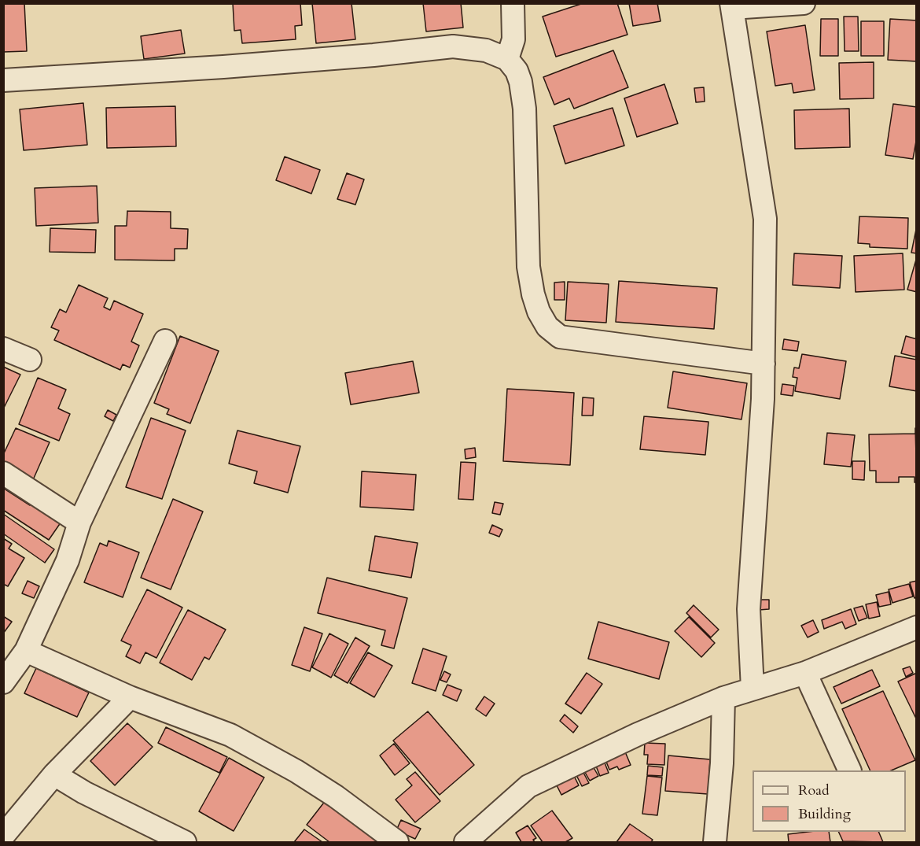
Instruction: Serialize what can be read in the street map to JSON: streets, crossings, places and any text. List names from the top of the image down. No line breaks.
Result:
{"legend":["Road","Building"]}
